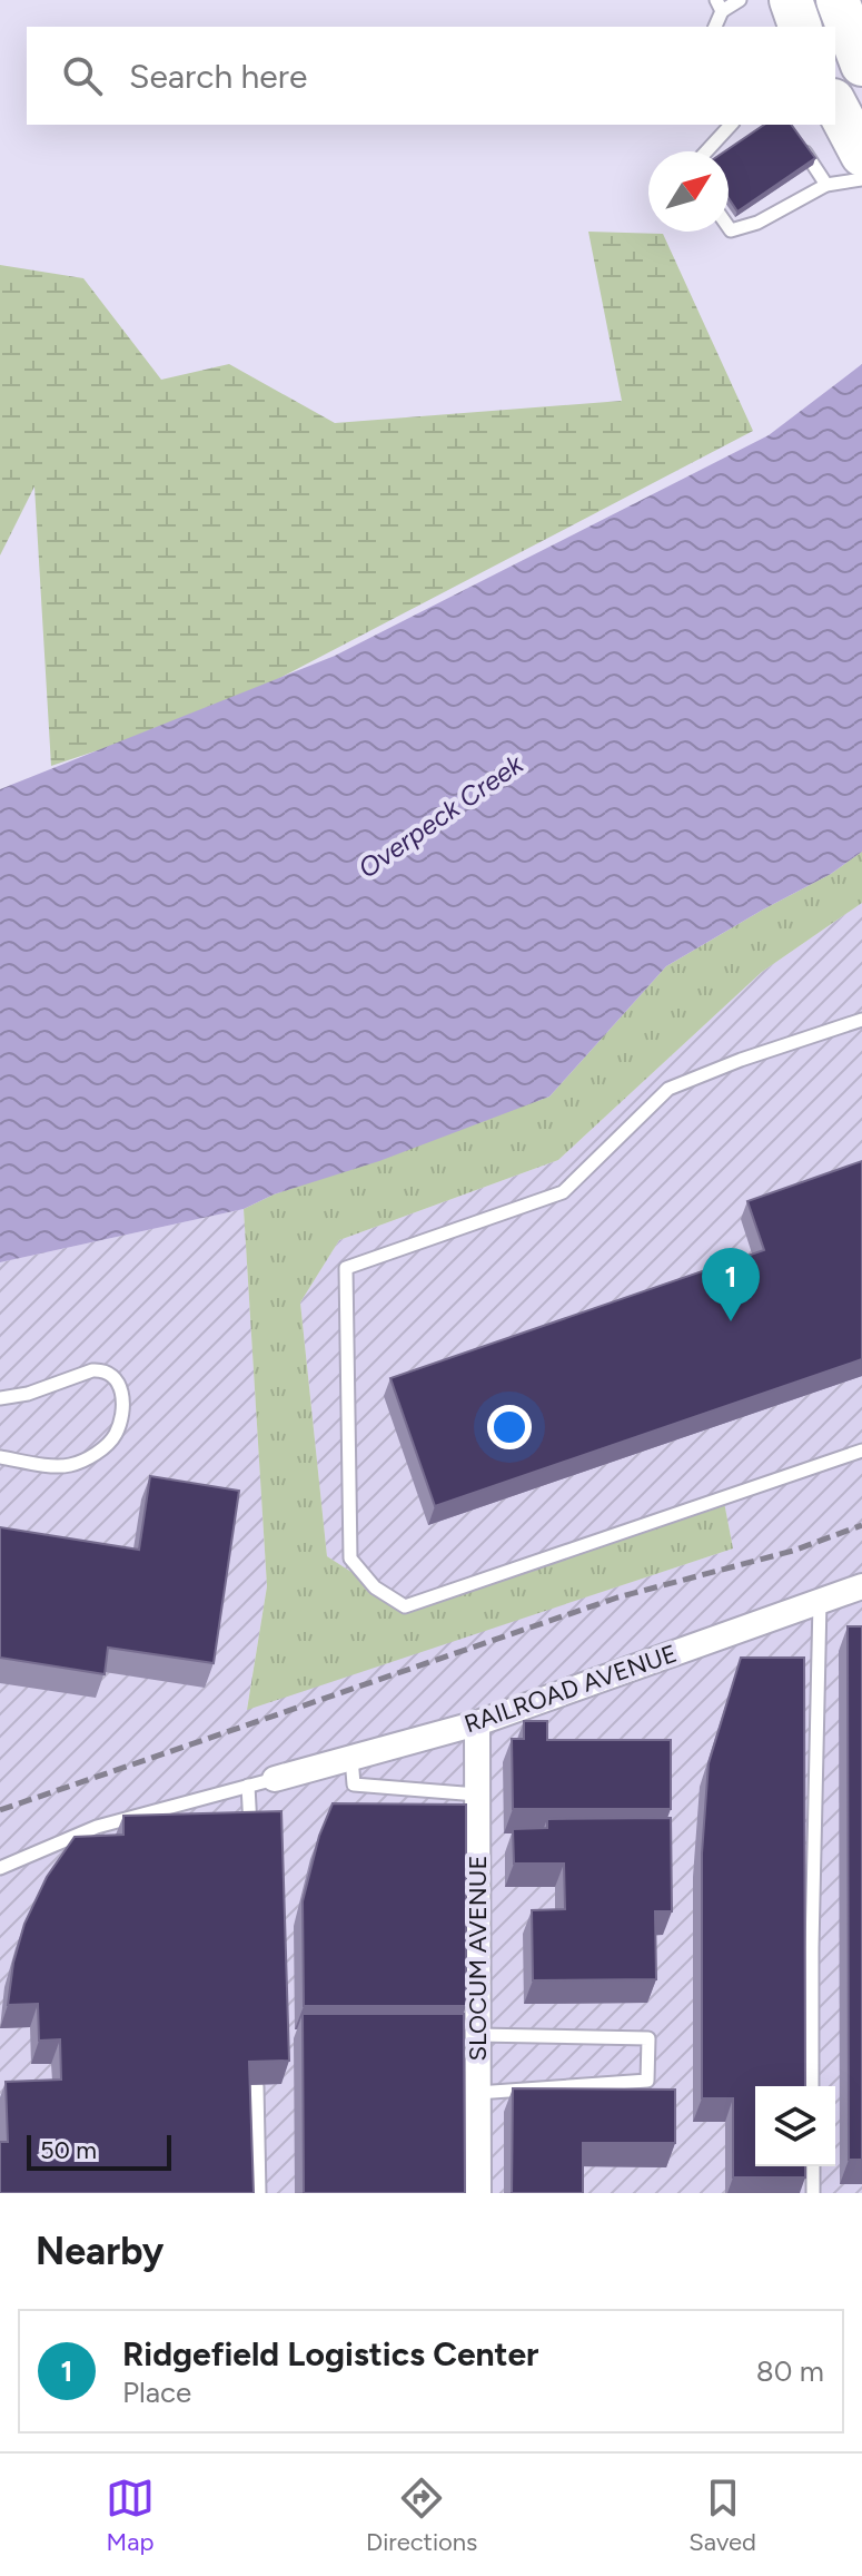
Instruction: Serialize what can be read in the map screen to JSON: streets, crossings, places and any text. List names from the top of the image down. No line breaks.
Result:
{"streets":{"street":["RAILROAD AVENUE","SLOCUM AVENUE"]},"crossings":[["RAILROAD AVENUE","SLOCUM AVENUE"]],"water":["Overpeck Creek"],"scale_bar":"50 m","north":"top right","page":{"search":"Search here","pins":"1","scale":"50 m","heading":"Nearby","list":[{"mark":"1","name":"Ridgefield Logistics Center","note":"Place","value":"80 m"}],"nav":["Map","Directions","Saved"]}}
